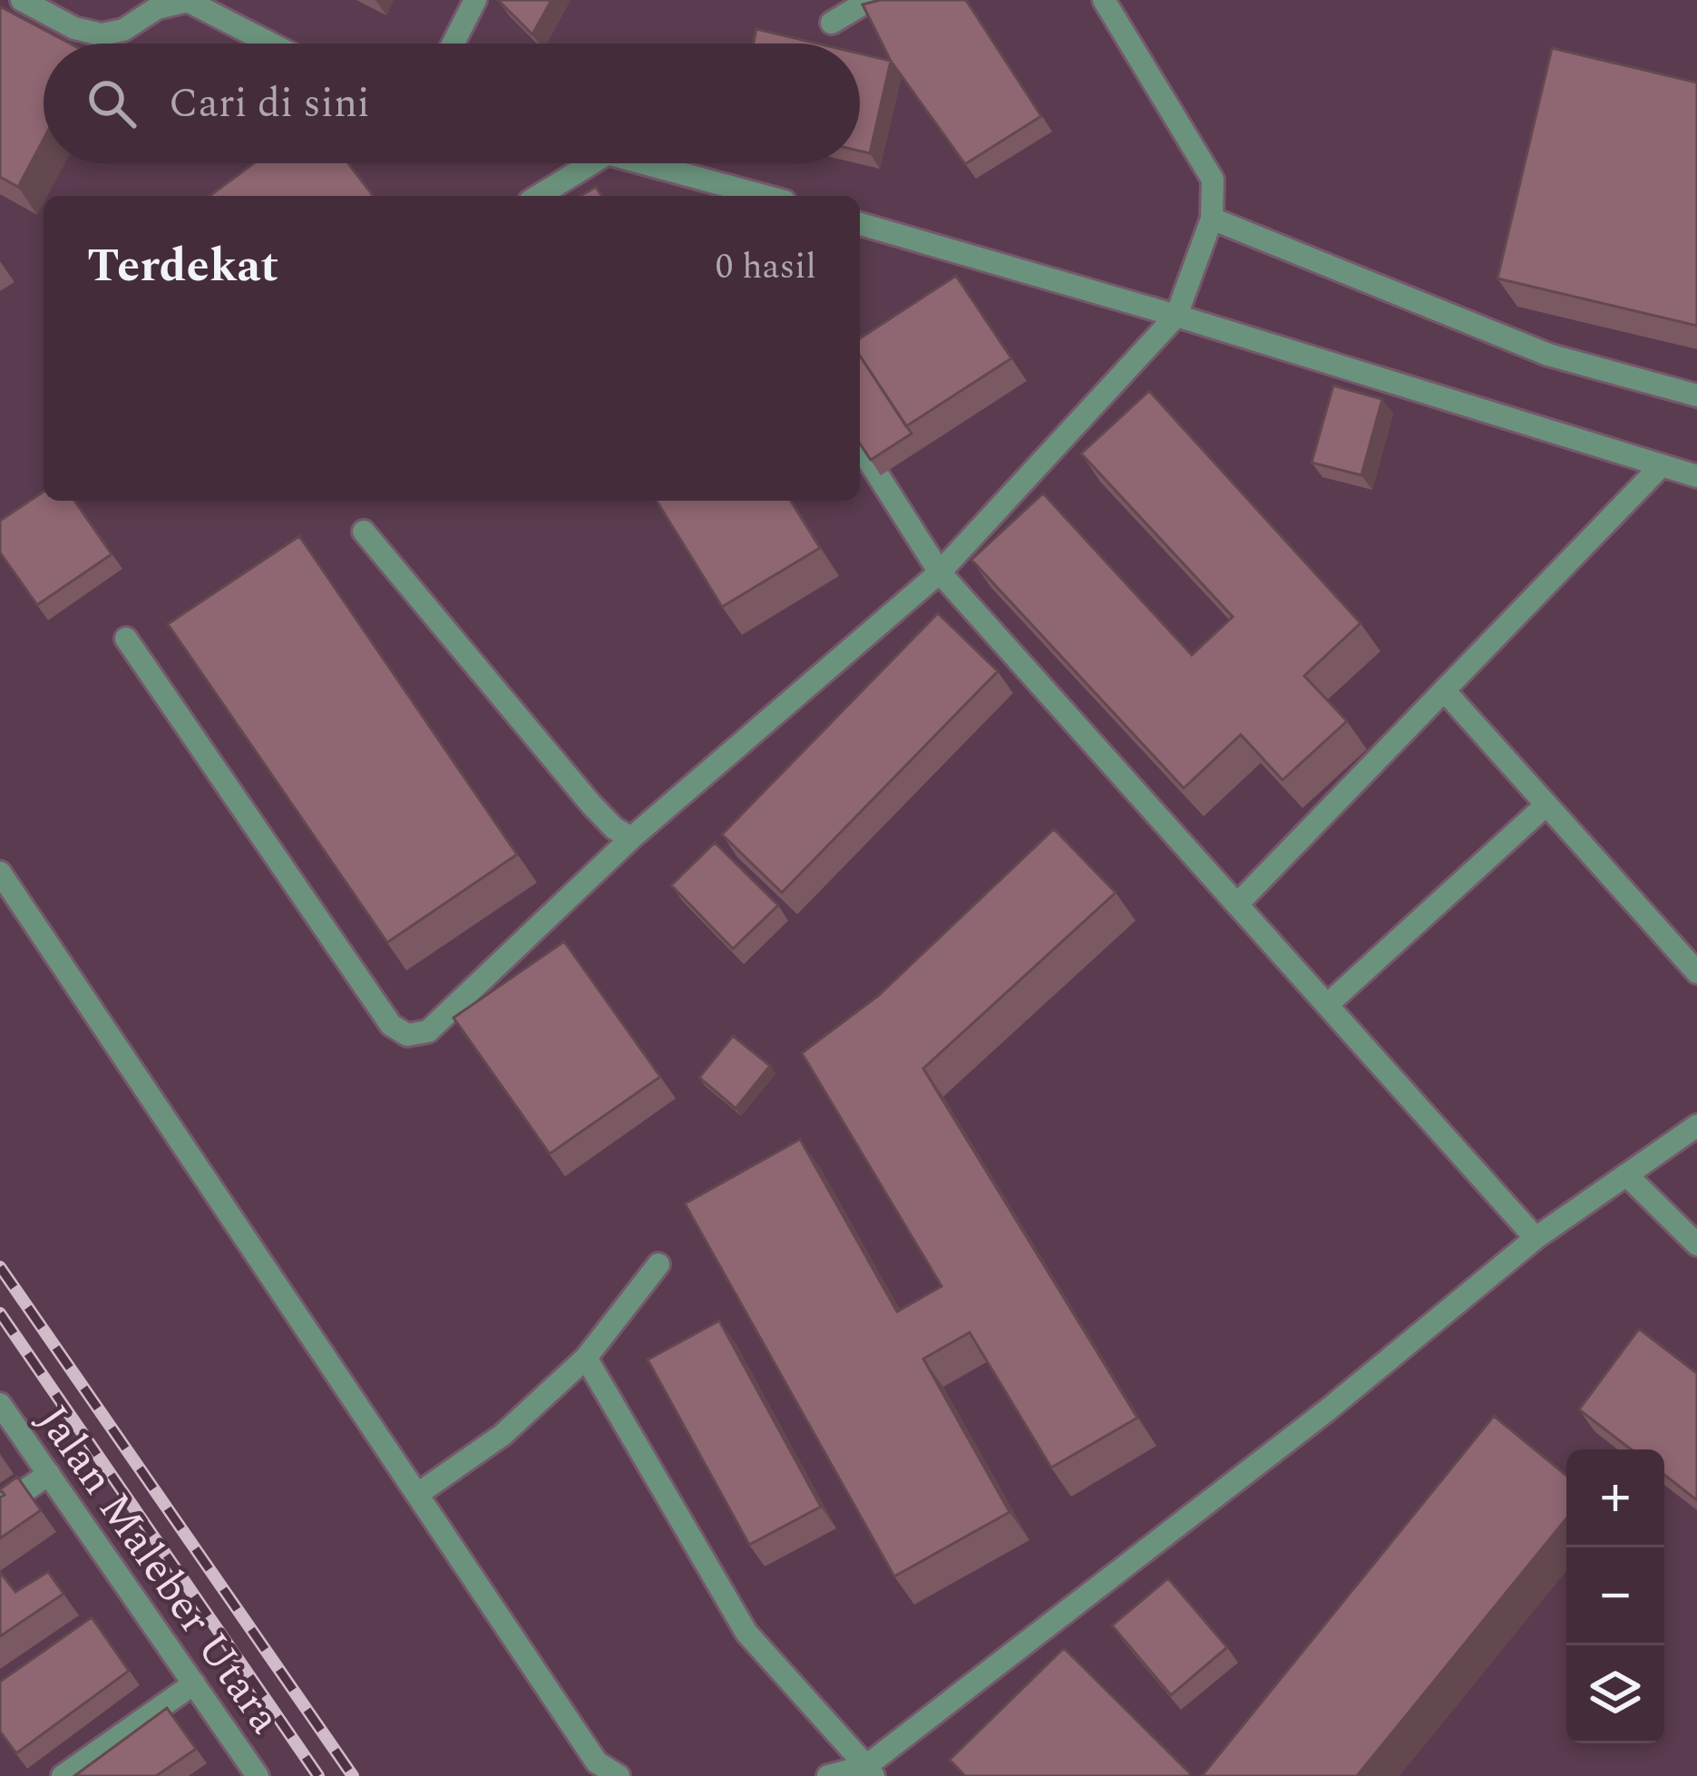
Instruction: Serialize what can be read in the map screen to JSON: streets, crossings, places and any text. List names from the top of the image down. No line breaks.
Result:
{"streets":{"street":["Jalan Maleber Utara"]},"page":{"search":"Cari di sini","heading":["Terdekat","0 hasil"],"map_buttons":["+","−"]}}
